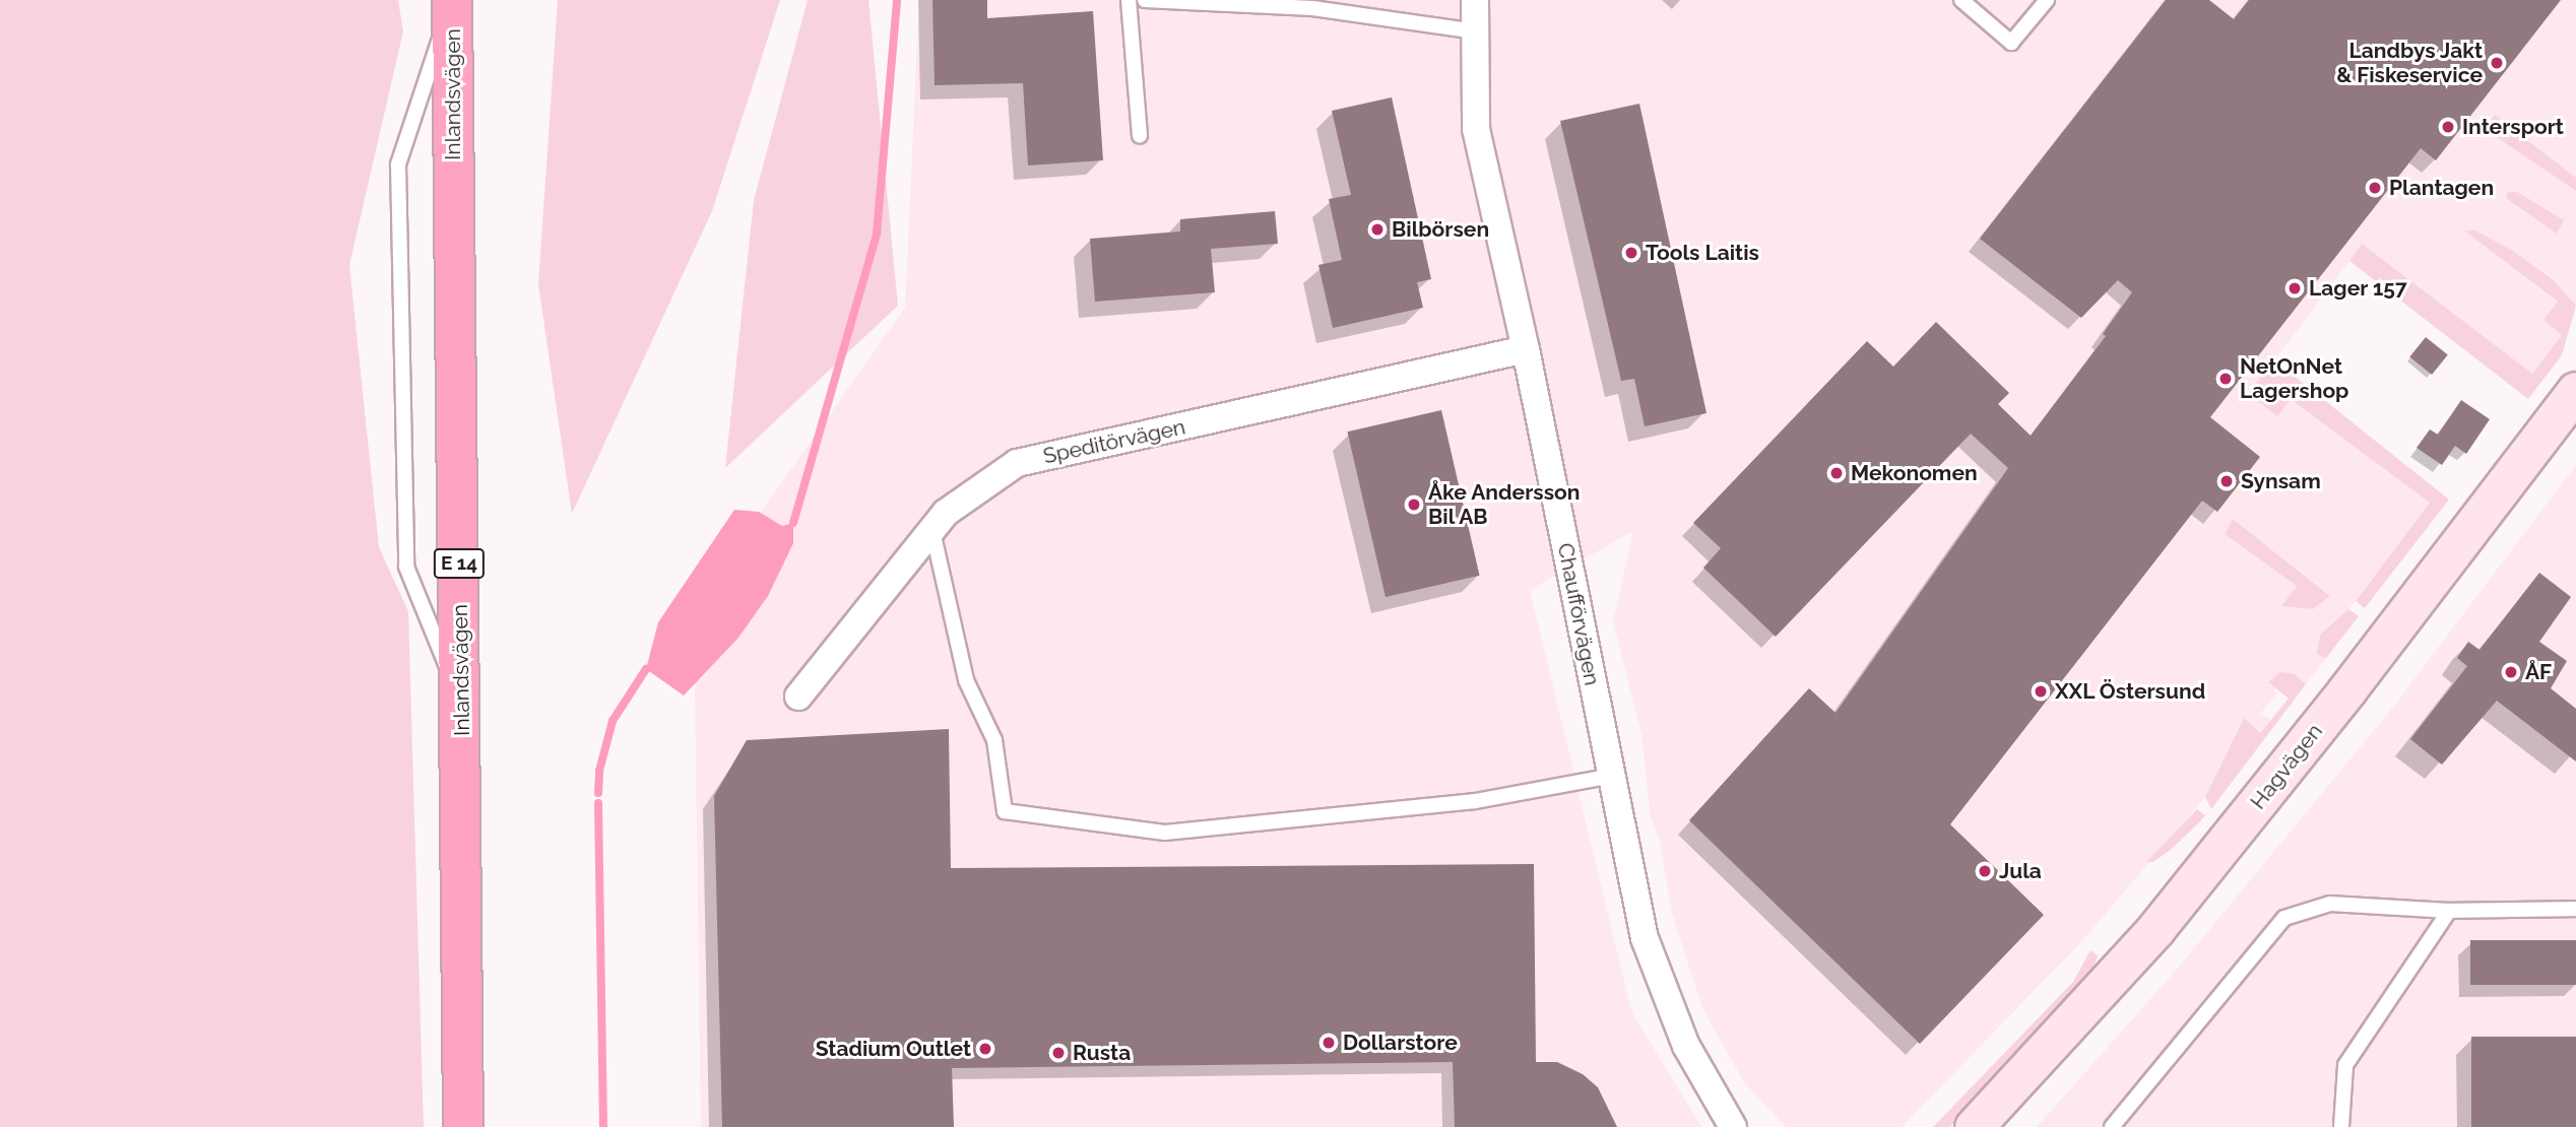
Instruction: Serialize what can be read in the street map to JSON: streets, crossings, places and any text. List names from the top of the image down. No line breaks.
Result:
{"streets":{"highway":["Inlandsvägen","E 14"],"street":["Speditörvägen","Chaufförvägen","Hagvägen"]},"crossings":[["Speditörvägen","Chaufförvägen"]],"places":["Landbys Jakt & Fiskeservice","Intersport","Plantagen","Bilbörsen","Tools Laitis","Lager 157","NetOnNet Lagershop","Mekonomen","Synsam","Åke Andersson Bil AB","ÅF","XXL Östersund","Jula","Dollarstore","Stadium Outlet","Rusta"]}
